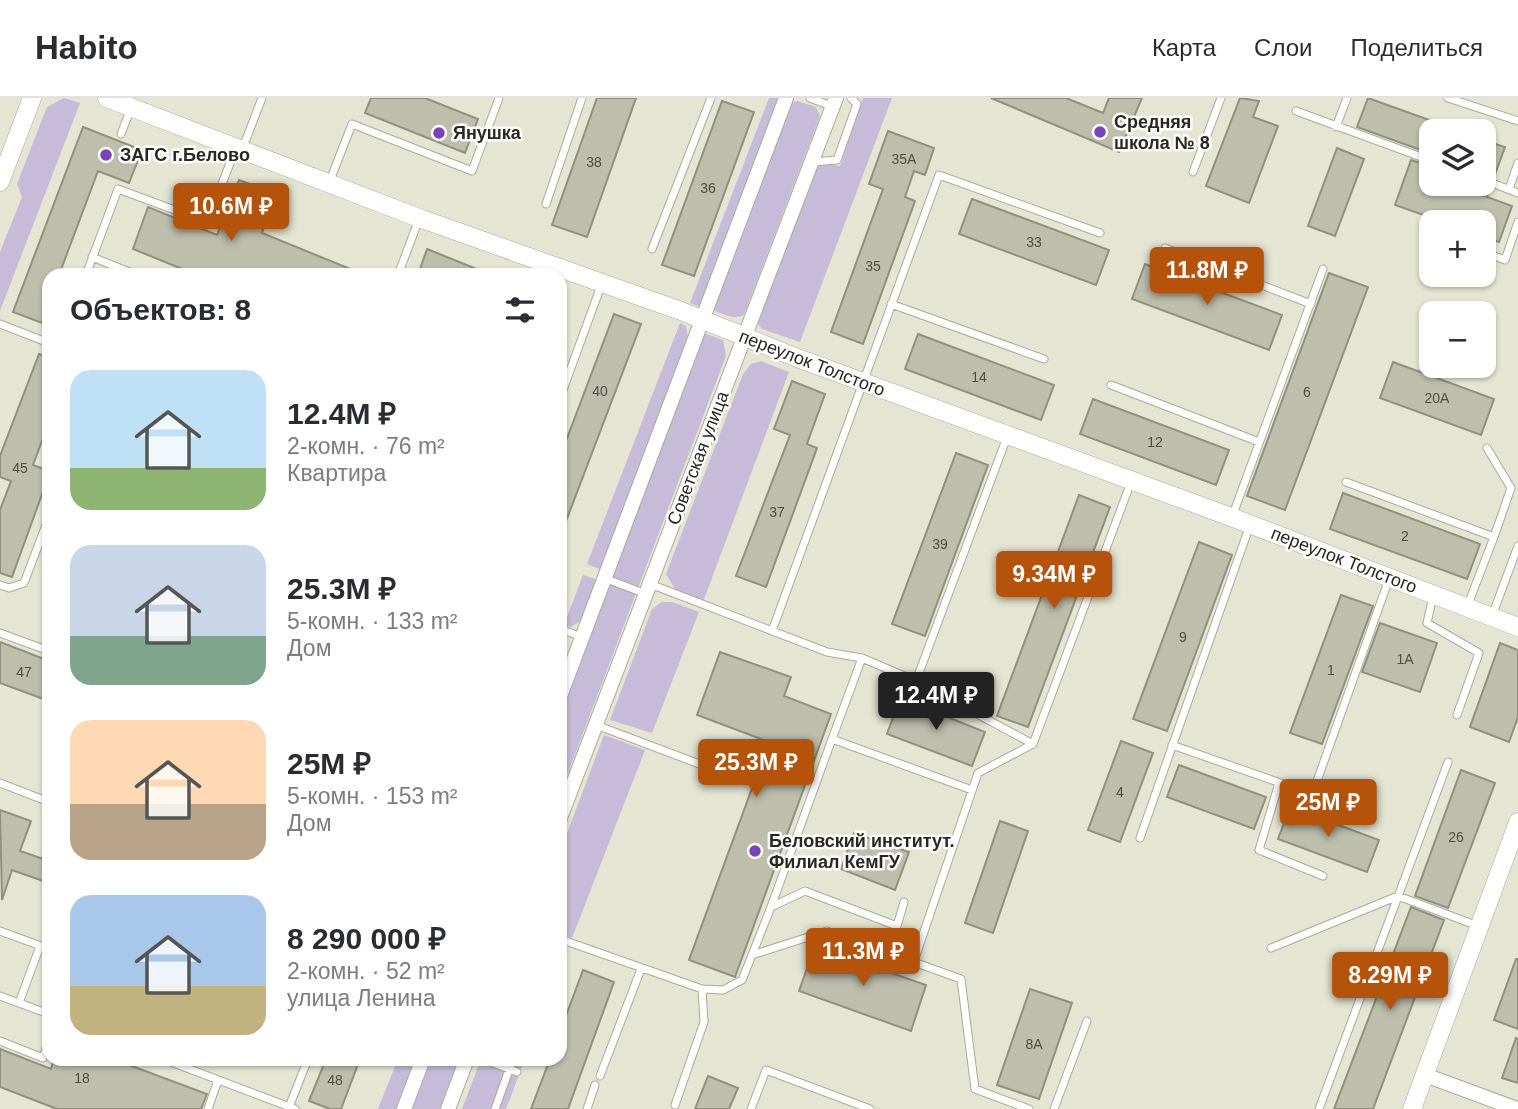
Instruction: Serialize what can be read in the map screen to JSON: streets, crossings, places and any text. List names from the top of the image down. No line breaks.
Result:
{"streets":{"street":["переулок Толстого","Советская улица"]},"crossings":[["переулок Толстого","Советская улица"]],"places":["Средняя школа № 8","Янушка","ЗАГС г.Белово","Беловский институт. Филиал КемГУ"],"house_numbers":["35А","38","36","33","35","14","40","6","20А","12","45","37","2","39","9","1А","1","47","4","26","8А","18","48"],"page":{"header":"Habito","nav":["Карта","Слои","Поделиться"],"map_buttons":["+","−"],"price":["10.6M ₽","11.8M ₽","9.34M ₽","12.4M ₽","25.3M ₽","25M ₽","11.3M ₽","8.29M ₽"],"heading":"Объектов: 8","list":[{"name":"12.4M ₽","note":"2-комн. · 76 m² · Квартира"},{"name":"25.3M ₽","note":"5-комн. · 133 m² · Дом"},{"name":"25M ₽","note":"5-комн. · 153 m² · Дом"},{"name":"8 290 000 ₽","note":"2-комн. · 52 m² · улица Ленина"}]}}
